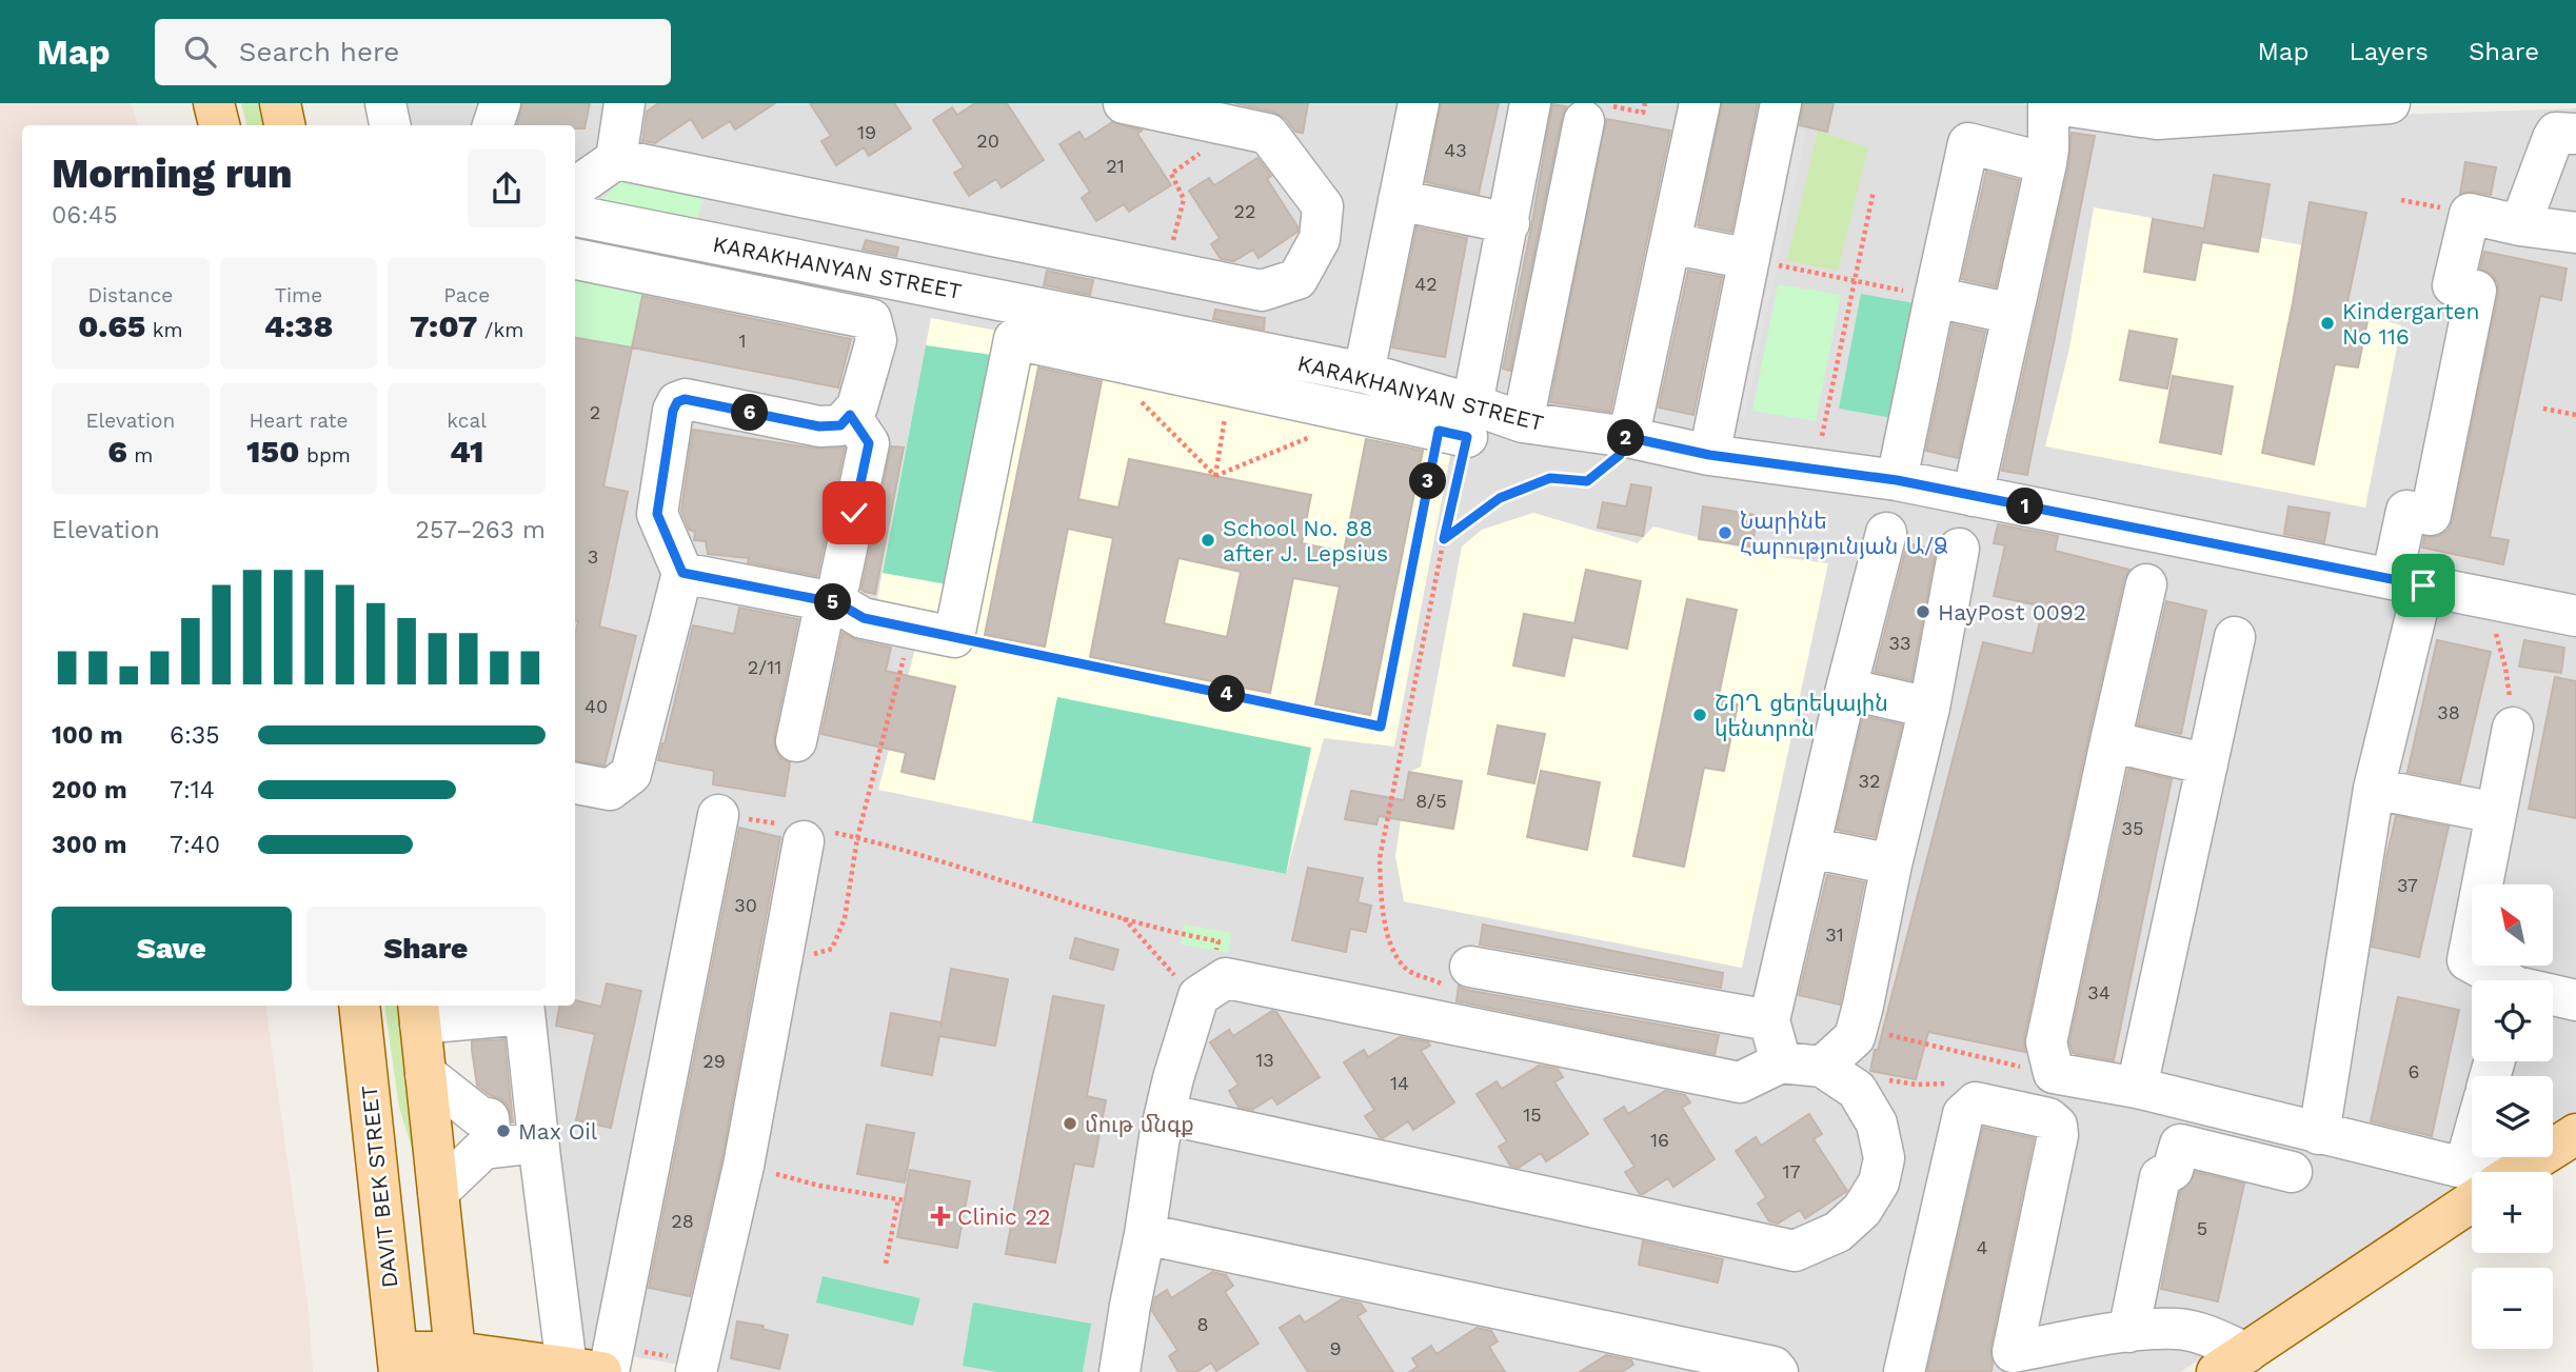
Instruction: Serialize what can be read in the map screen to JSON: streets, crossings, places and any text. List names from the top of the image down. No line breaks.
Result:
{"streets":{"main road":["DAVIT BEK STREET"],"street":["KARAKHANYAN STREET"]},"places":{"other":["Kindergarten No 116","Նարինե Հարությունյան Ա/Ձ","School No. 88 after J. Lepsius","HayPost 0092","ՇՈՂ ցերեկային կենտրոն","մութ մնգք","Max Oil"],"health":["Clinic 22"]},"house_numbers":["19","20","43","21","22","42","1","2","3","33","2/11","40","38","32","8/5","35","37","30","31","34","13","29","6","14","15","16","17","28","5","4","8","9"],"north":"top left","page":{"header":"Map","search":"Search here","nav":["Map","Layers","Share"],"heading":["Morning run","06:45"],"stats":[["Distance","0.65 km"],["Time","4:38"],["Pace","7:07 /km"],["Elevation","6 m"],["Heart rate","150 bpm"],["kcal","41"]],"pins":["6","2","3","1","5","4"],"chart":["Elevation","257–263 m"],"list":[{"name":"100 m","note":"6:35"},{"name":"200 m","note":"7:14"},{"name":"300 m","note":"7:40"}],"map_buttons":["+","−"],"buttons":["Save","Share"]}}
